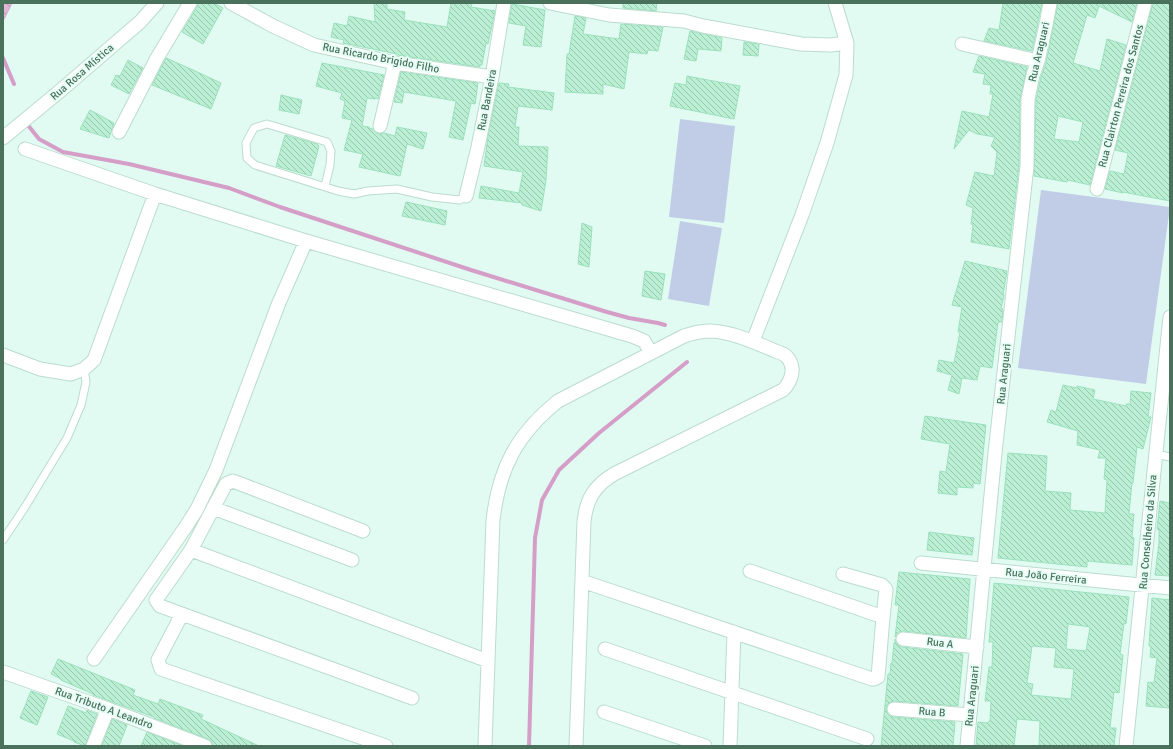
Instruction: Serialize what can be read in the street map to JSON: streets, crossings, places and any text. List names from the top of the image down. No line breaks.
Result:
{"streets":{"street":["Rua Araguari","Rua Ricardo Brigido Filho","Rua Rosa Mística","Rua Clairton Pereira dos Santos","Rua Bandeira","Rua Conselheiro da Silva","Rua João Ferreira","Rua A","Rua Tributo A Leandro","Rua B"]},"crossings":[["Rua Araguari","Rua João Ferreira"],["Rua Araguari","Rua A"],["Rua Araguari","Rua B"],["Rua Ricardo Brigido Filho","Rua Bandeira"],["Rua Conselheiro da Silva","Rua João Ferreira"]]}
